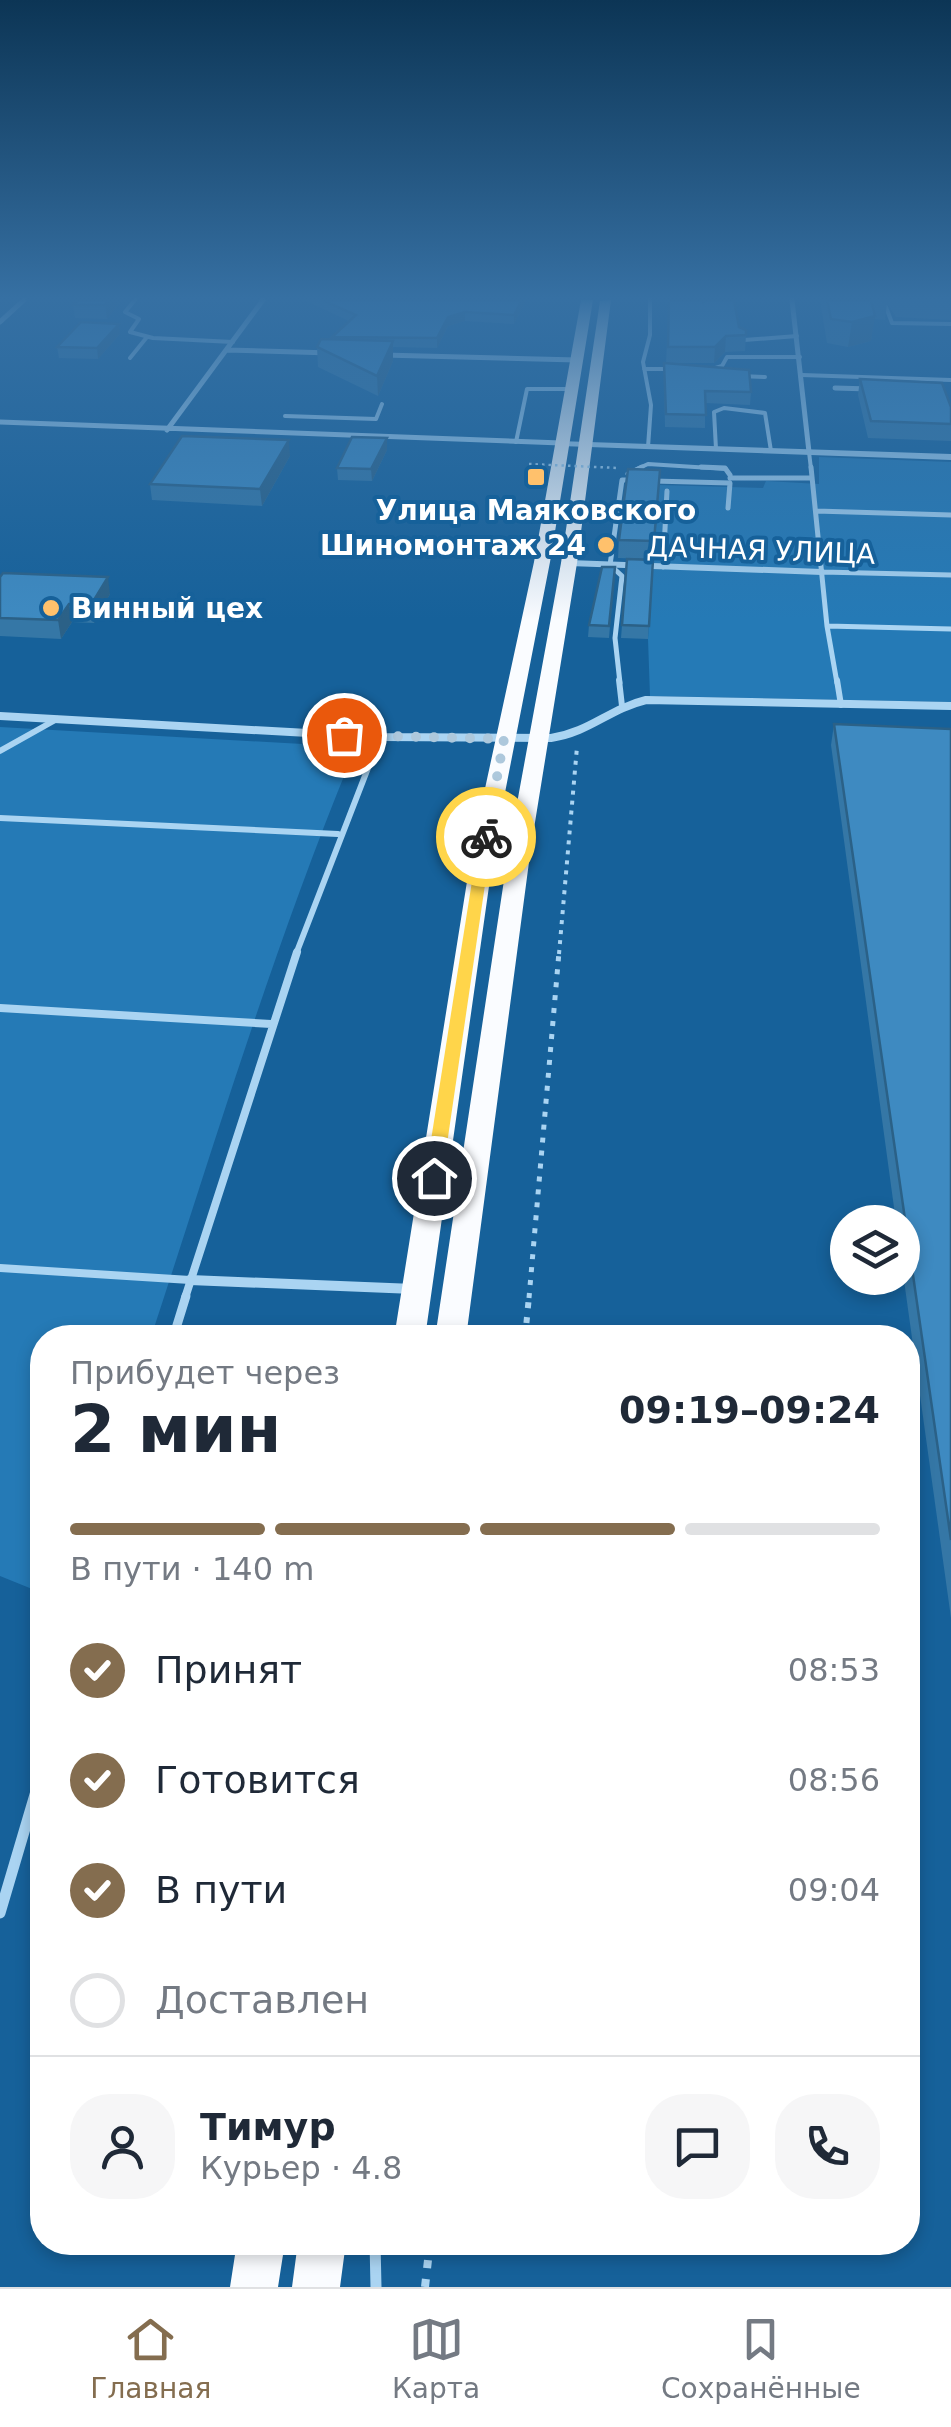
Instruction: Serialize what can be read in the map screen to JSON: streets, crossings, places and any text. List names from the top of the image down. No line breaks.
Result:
{"streets":{"street":["ДАЧНАЯ УЛИЦА"]},"places":{"transit":["Улица Маяковского"],"other":["Шиномонтаж 24","Винный цех"]},"page":{"heading":["2 мин","Прибудет через","09:19–09:24"],"panel":["Тимур","Курьер · 4.8"],"bar":"В пути · 140 m","list":[["Принят","08:53"],["Готовится","08:56"],["В пути","09:04"],"Доставлен"],"tabs":["Главная","Карта","Сохранённые"]}}
